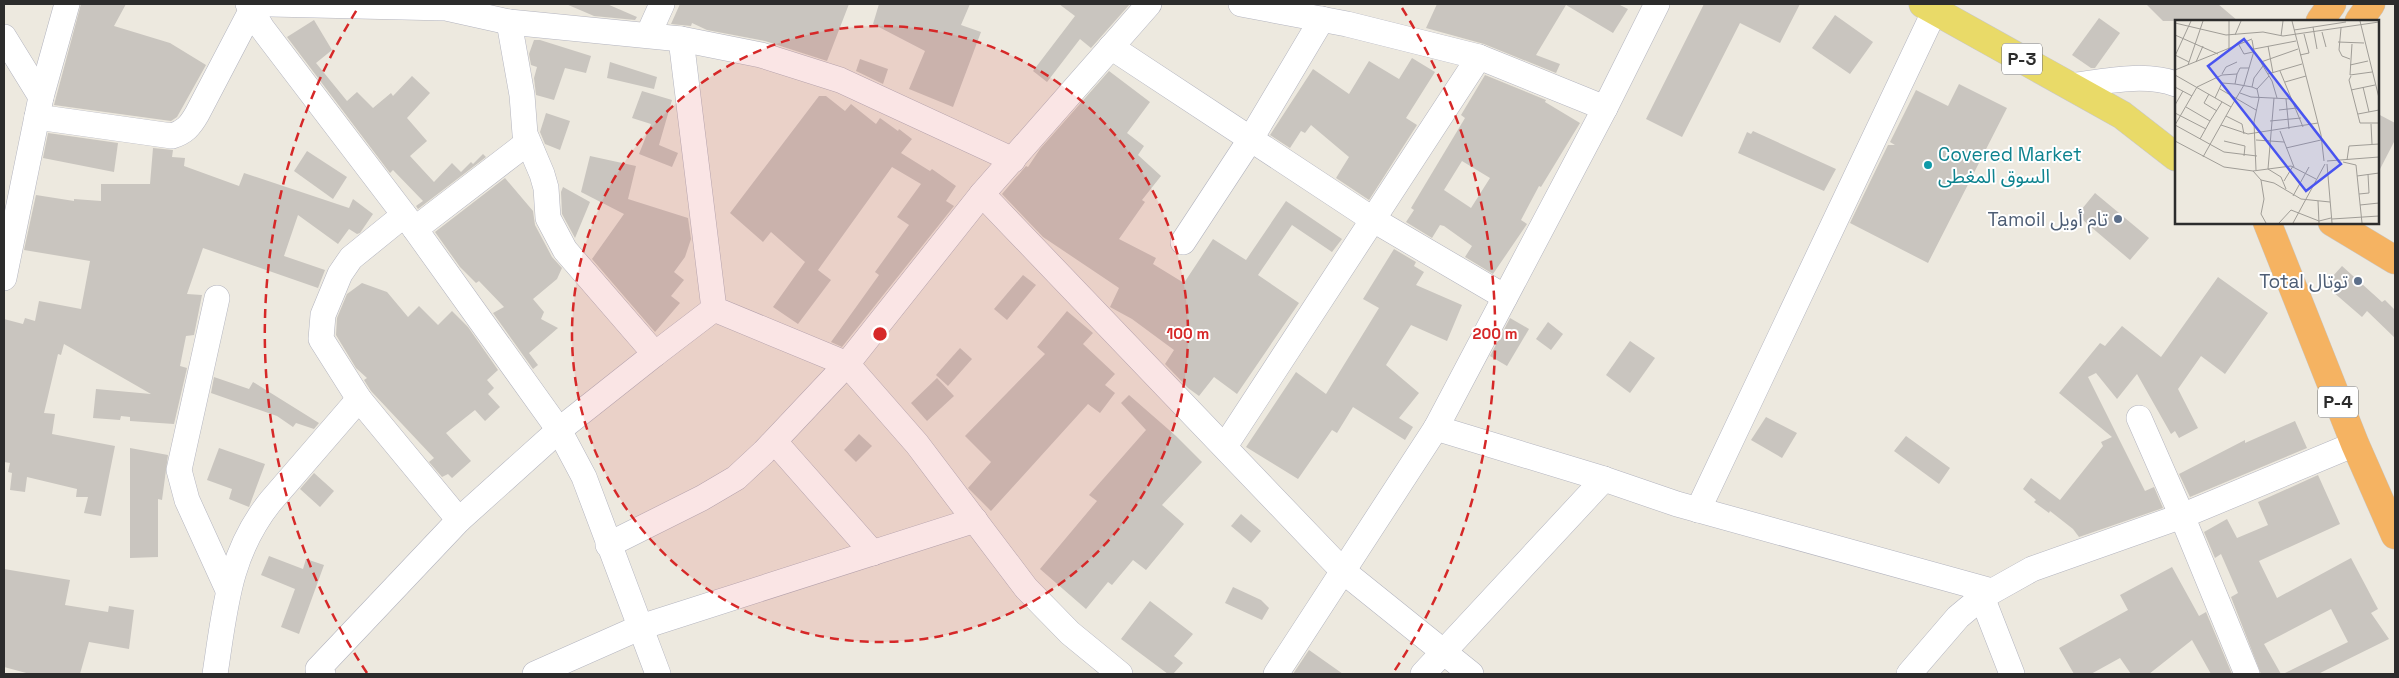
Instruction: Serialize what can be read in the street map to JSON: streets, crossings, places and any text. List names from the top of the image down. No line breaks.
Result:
{"streets":{"highway":["P-4"],"main road":["P-3"]},"places":["Covered Market السوق المغطى","Tamoil تام أويل","Total توتال"],"rings":["100 m","200 m"]}
